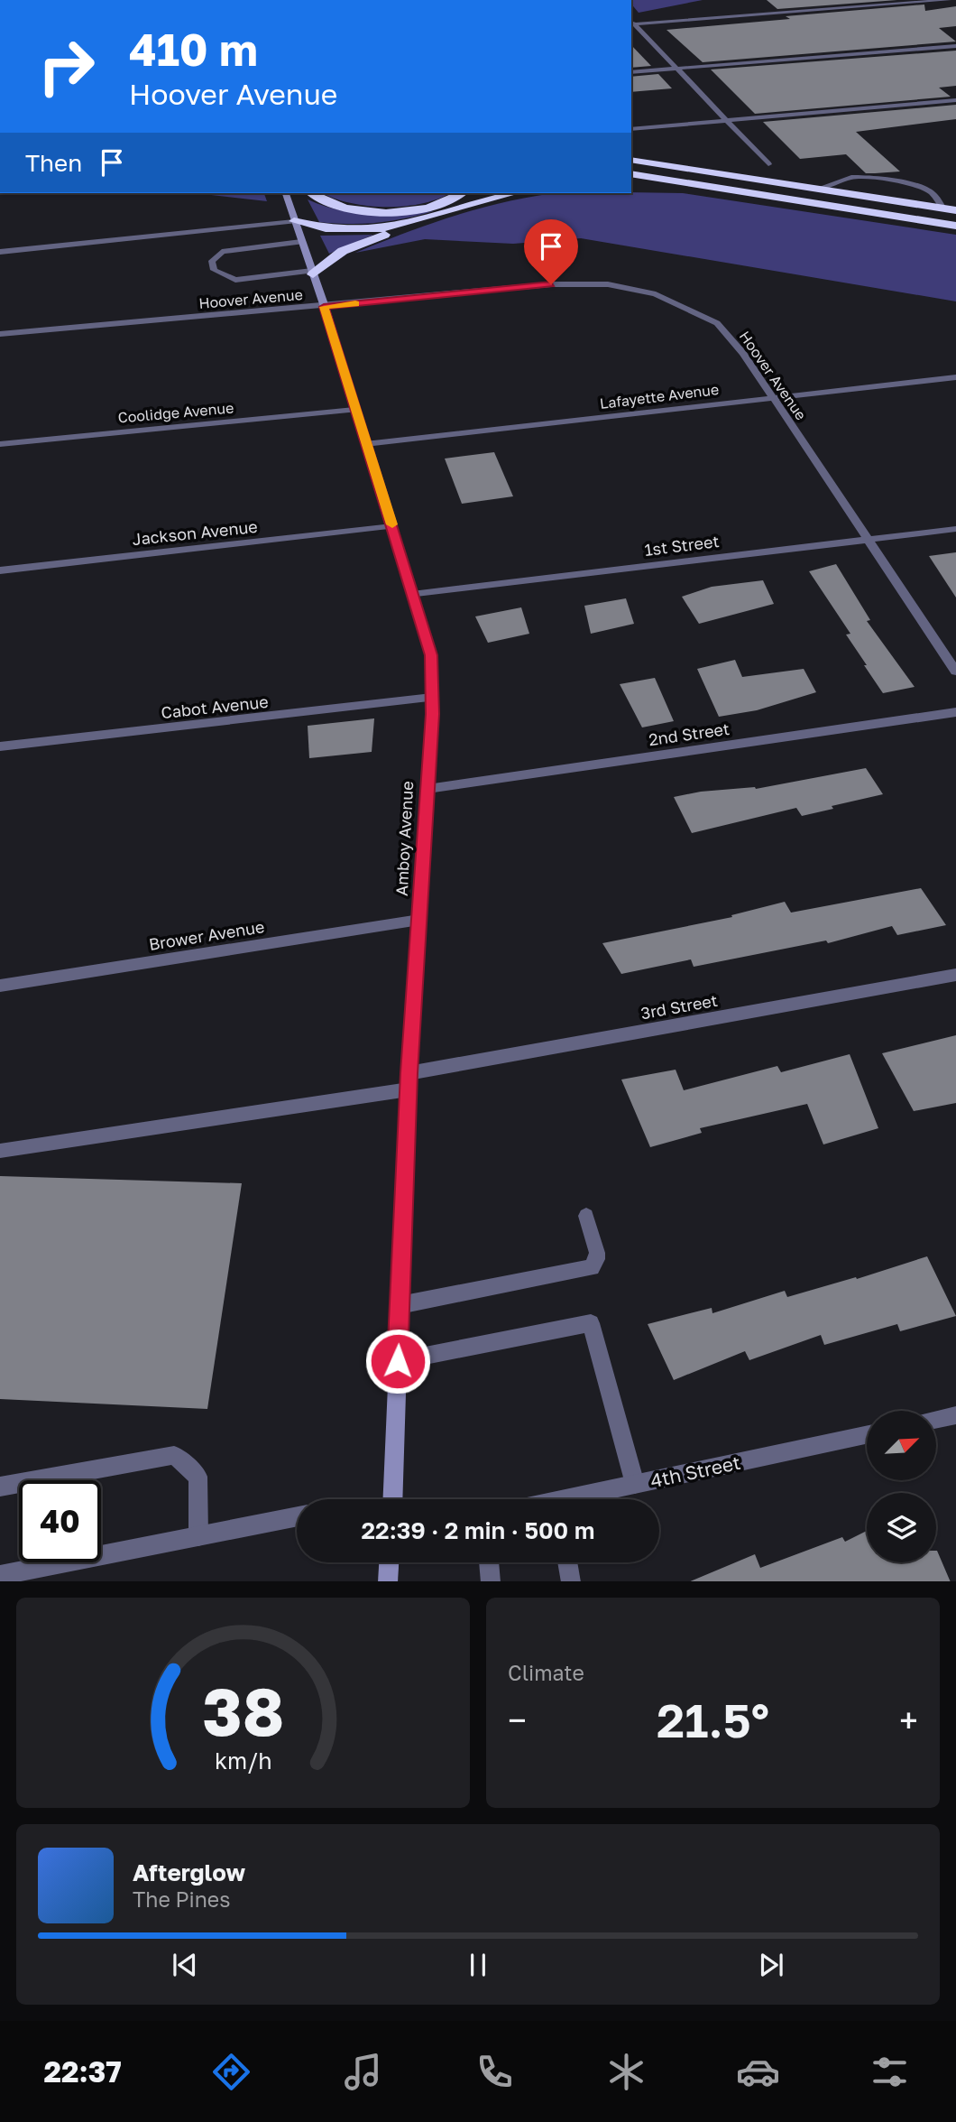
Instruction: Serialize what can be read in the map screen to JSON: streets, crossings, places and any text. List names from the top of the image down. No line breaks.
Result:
{"streets":{"street":["Hoover Avenue","Lafayette Avenue","Coolidge Avenue","Jackson Avenue","1st Street","Cabot Avenue","2nd Street","Amboy Avenue","Brower Avenue","3rd Street","4th Street"]},"crossings":[["Hoover Avenue","Lafayette Avenue"],["Hoover Avenue","1st Street"],["Hoover Avenue","Amboy Avenue"],["Lafayette Avenue","Amboy Avenue"],["Coolidge Avenue","Amboy Avenue"],["Jackson Avenue","Amboy Avenue"],["1st Street","Amboy Avenue"],["Cabot Avenue","Amboy Avenue"],["2nd Street","Amboy Avenue"],["Amboy Avenue","Brower Avenue"],["Amboy Avenue","3rd Street"]],"north":"top right","page":{"turn":["410 m","Hoover Avenue"],"then":"Then","limit":"40","trip":"22:39 · 2 min · 500 m","tile":"Climate","heat":["−","21.5°","+"],"song":["Afterglow","The Pines"],"tabs":"22:37","gauge":["38","km/h"]}}
